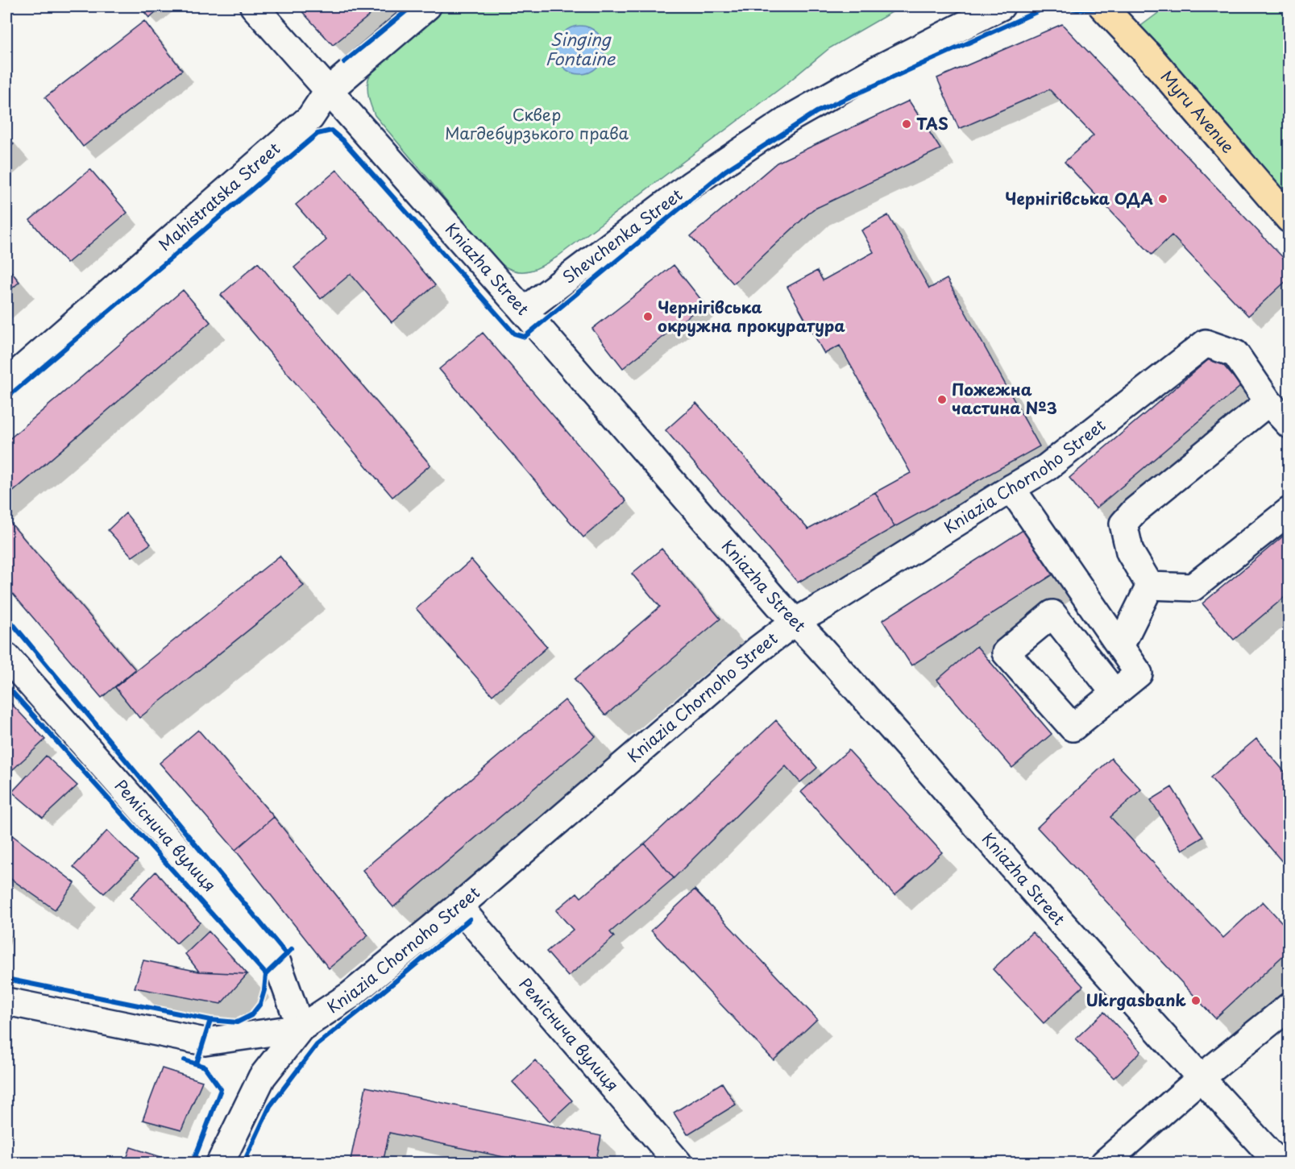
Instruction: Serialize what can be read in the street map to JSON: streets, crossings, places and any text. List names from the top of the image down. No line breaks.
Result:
{"streets":{"main road":["Myru Avenue"],"street":["Mahistratska Street","Shevchenka Street","Kniazha Street","Kniazia Chornoho Street","Реміснича вулиця"]},"crossings":[["Mahistratska Street","Kniazha Street"],["Shevchenka Street","Kniazha Street"],["Kniazha Street","Kniazia Chornoho Street"],["Kniazia Chornoho Street","Реміснича вулиця"]],"water":["Singing Fontaine"],"parks":["Сквер Магдебурзького права"],"places":["TAS","Чернігівська ОДА","Чернігівська окружна прокуратура","Пожежна частина №3","Ukrgasbank"]}
